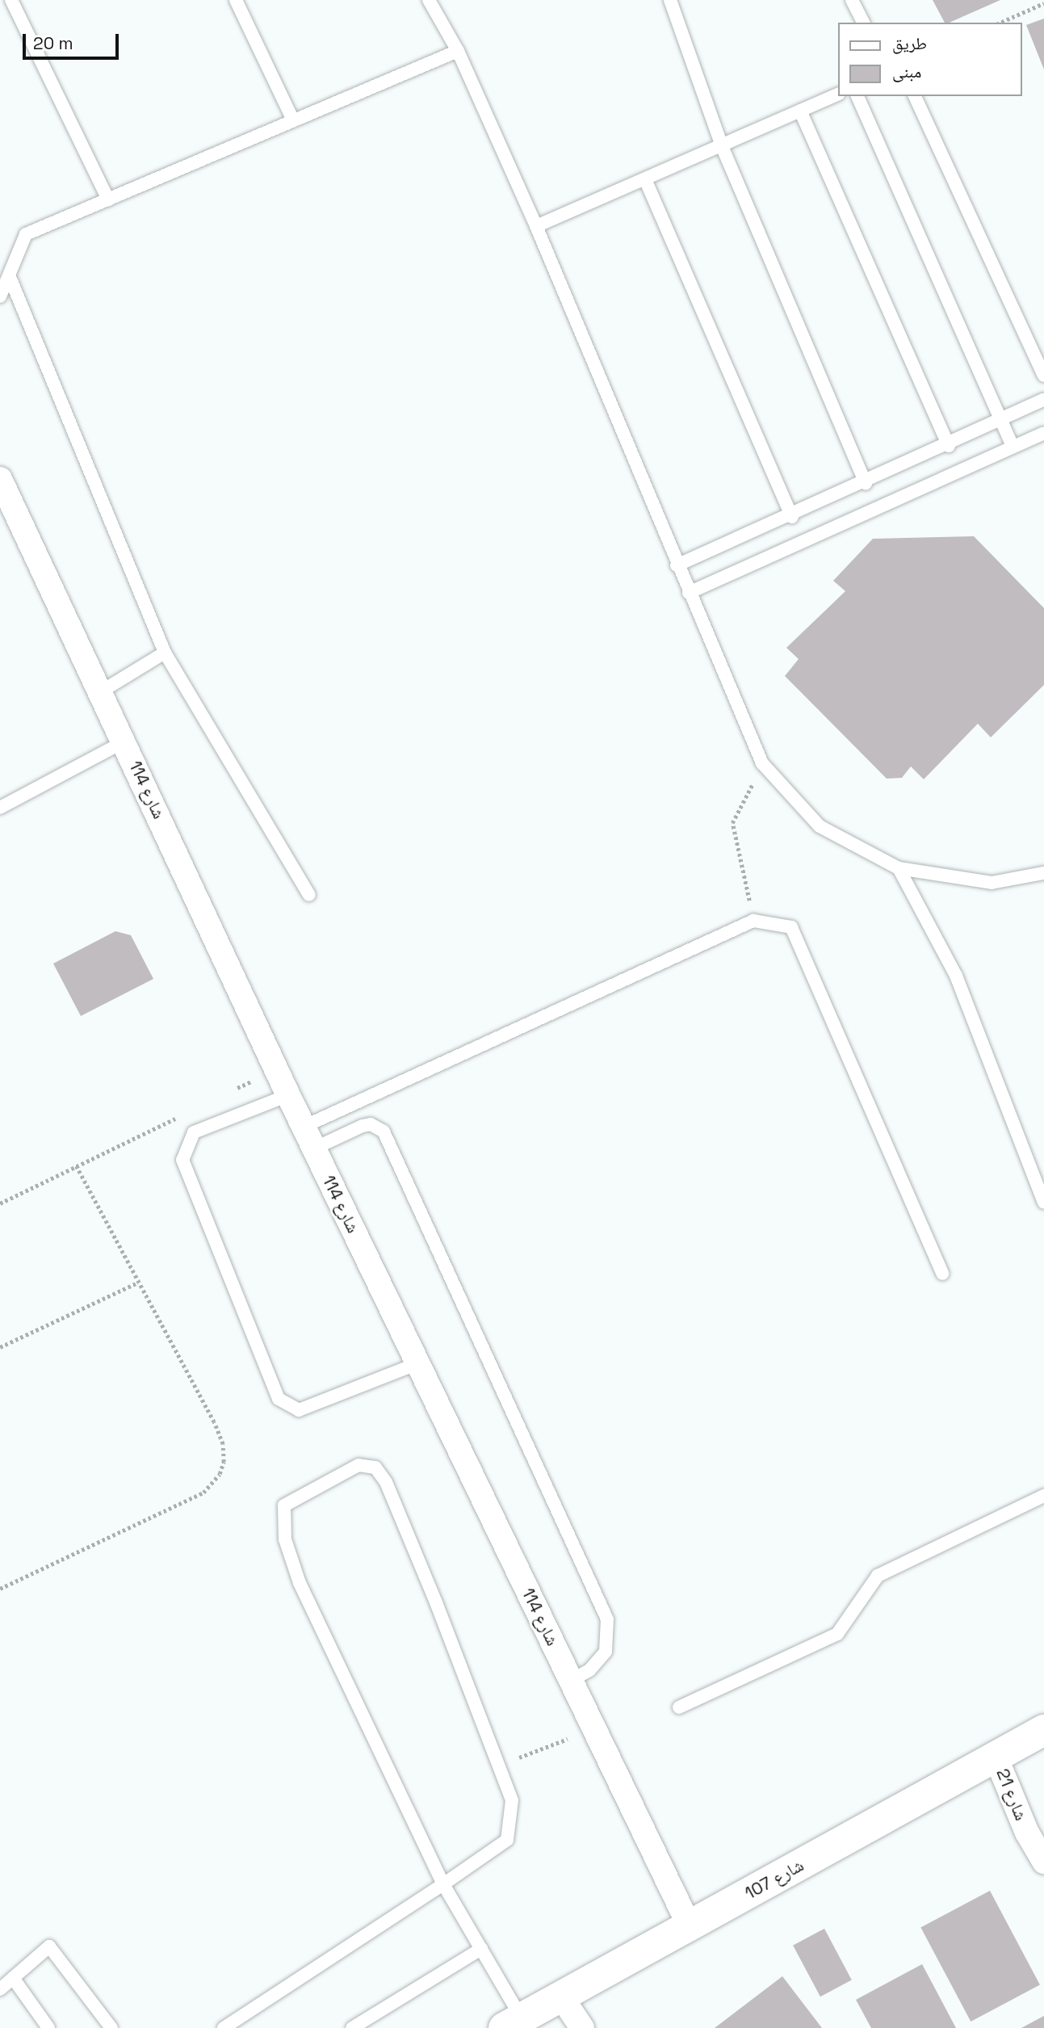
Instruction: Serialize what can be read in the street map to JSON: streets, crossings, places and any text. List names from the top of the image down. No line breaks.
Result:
{"streets":{"street":["شارع 114","شارع 21","شارع 107"]},"crossings":[["شارع 114","شارع 107"],["شارع 21","شارع 107"]],"legend":["طريق","مبنى"],"scale_bar":"20 m"}
